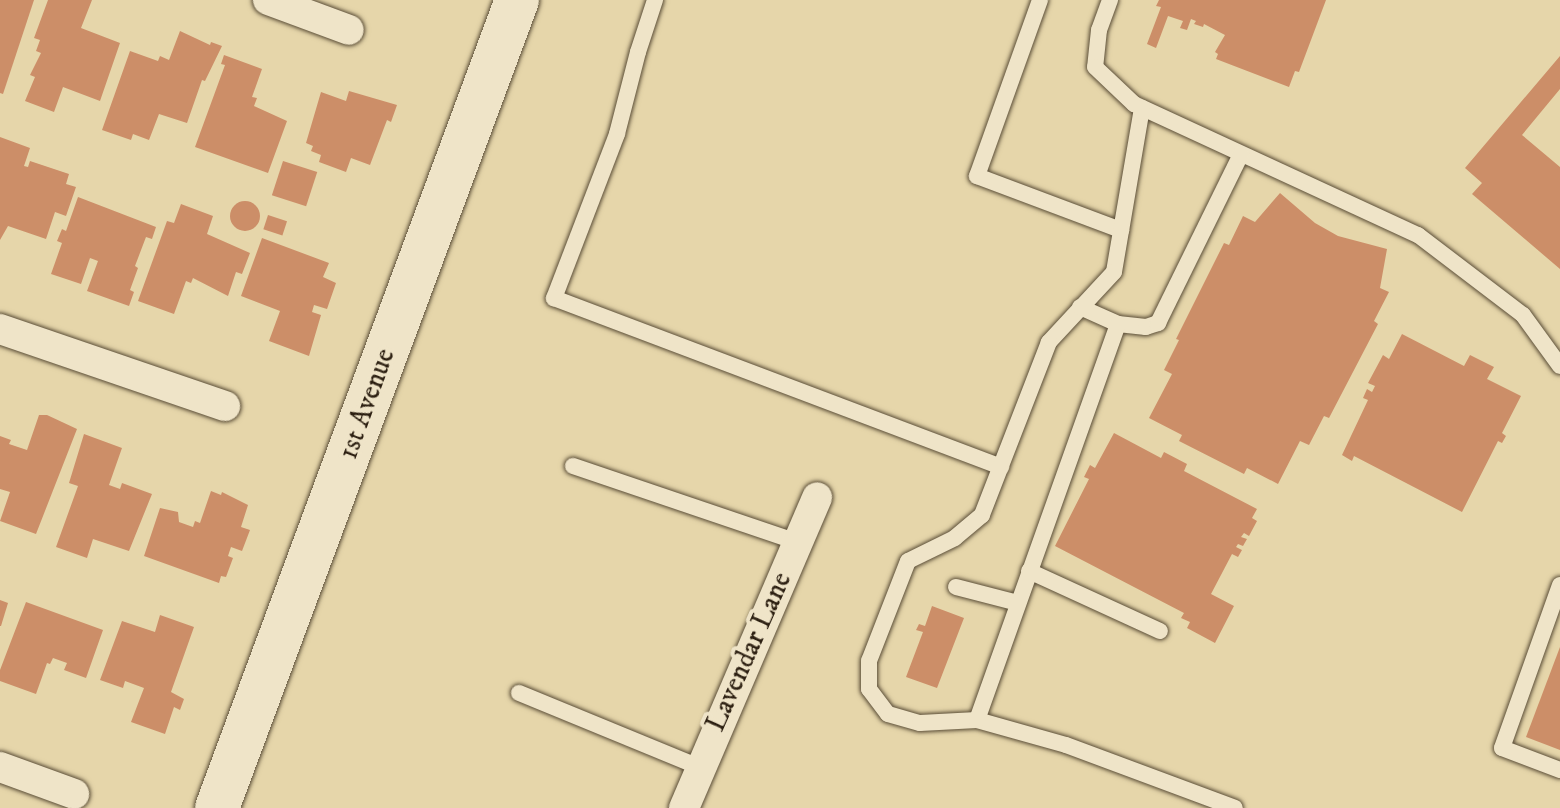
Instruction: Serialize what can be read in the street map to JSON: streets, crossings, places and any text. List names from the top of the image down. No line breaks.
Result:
{"streets":{"main road":["1st Avenue"],"street":["Lavendar Lane"]}}
